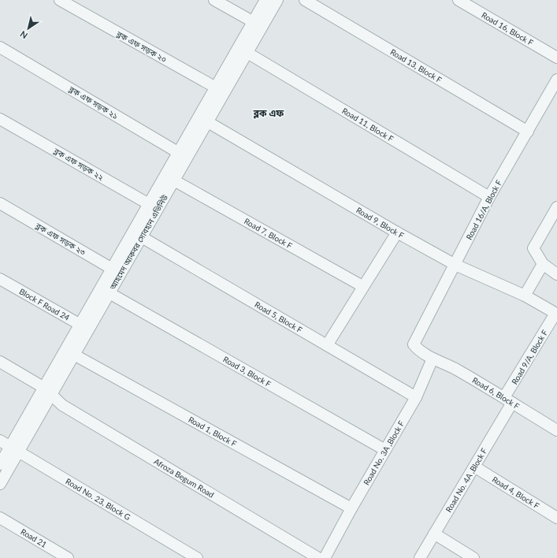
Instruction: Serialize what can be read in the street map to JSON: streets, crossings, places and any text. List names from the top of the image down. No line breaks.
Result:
{"streets":{"street":["Road 16, Block F","ব্লক এফ সড়ক ২০","Road 13, Block F","ব্লক এফ সড়ক ২১","Road 11, Block F","ব্লক এফ সড়ক ২২","Road 16/A, Block F","Road 9, Block F","Road 7, Block F","ব্লক এফ সড়ক ২৩","আহমেদ আকবর সোবহান এভিনিউ","Block F Road 24","Road 5, Block F","Road 9/A, Block F","Road 3, Block F","Road 6, Block F","Road 1, Block F","Road No. 3A ,Block F","Afroza Begum Road","Road No. 4A ,Block F","Road 4, Block F","Road No. 23, Block G","Road 21"]},"crossings":[["ব্লক এফ সড়ক ২০","আহমেদ আকবর সোবহান এভিনিউ"],["Road 13, Block F","Road 16/A, Block F"],["ব্লক এফ সড়ক ২১","আহমেদ আকবর সোবহান এভিনিউ"],["Road 11, Block F","Road 16/A, Block F"],["Road 11, Block F","আহমেদ আকবর সোবহান এভিনিউ"],["ব্লক এফ সড়ক ২২","আহমেদ আকবর সোবহান এভিনিউ"],["Road 16/A, Block F","Road 9, Block F"],["Road 16/A, Block F","Road 6, Block F"],["Road 9, Block F","আহমেদ আকবর সোবহান এভিনিউ"],["Road 9, Block F","Road 9/A, Block F"],["Road 7, Block F","আহমেদ আকবর সোবহান এভিনিউ"],["ব্লক এফ সড়ক ২৩","আহমেদ আকবর সোবহান এভিনিউ"],["আহমেদ আকবর সোবহান এভিনিউ","Block F Road 24"],["আহমেদ আকবর সোবহান এভিনিউ","Road 5, Block F"],["আহমেদ আকবর সোবহান এভিনিউ","Road 3, Block F"],["আহমেদ আকবর সোবহান এভিনিউ","Road 1, Block F"],["আহমেদ আকবর সোবহান এভিনিউ","Afroza Begum Road"],["আহমেদ আকবর সোবহান এভিনিউ","Road No. 23, Block G"],["Road 5, Block F","Road No. 3A ,Block F"],["Road 9/A, Block F","Road 6, Block F"],["Road 9/A, Block F","Road No. 4A ,Block F"],["Road 3, Block F","Road No. 3A ,Block F"],["Road 6, Block F","Road No. 3A ,Block F"],["Road 6, Block F","Road No. 4A ,Block F"],["Road 1, Block F","Road No. 3A ,Block F"],["Road No. 4A ,Block F","Road 4, Block F"]],"districts":["ব্লক এফ"],"north":"bottom left"}
